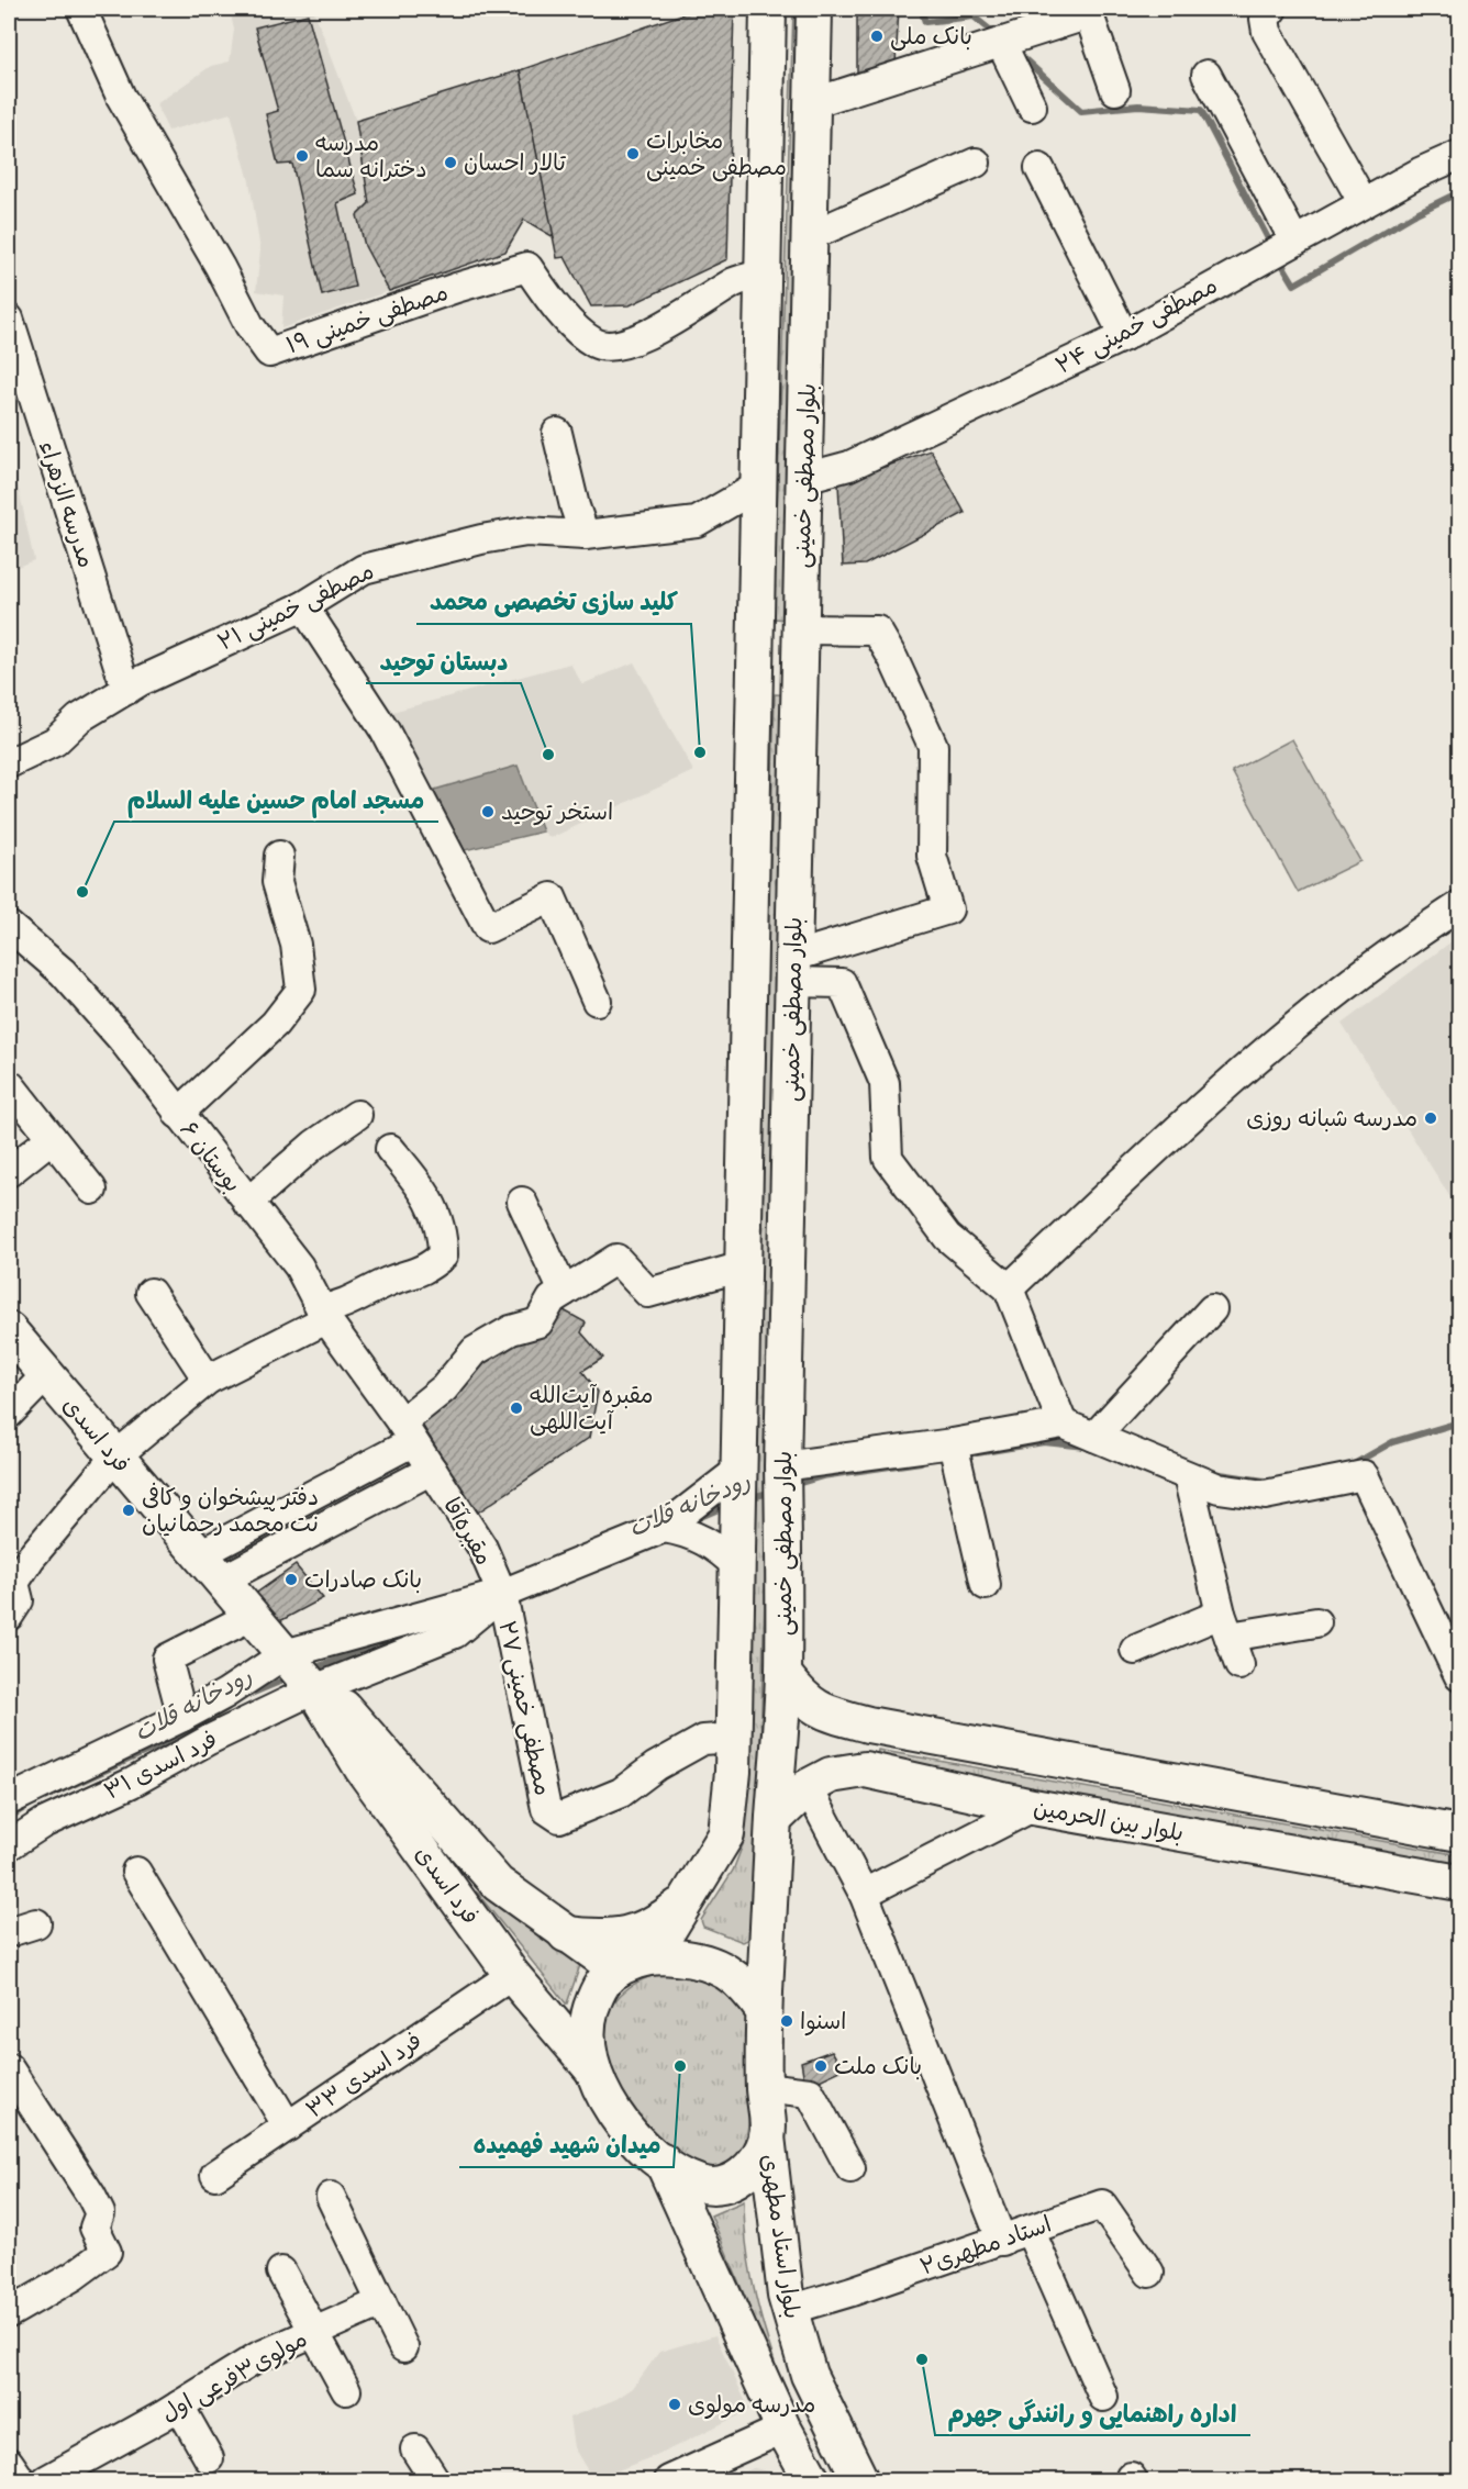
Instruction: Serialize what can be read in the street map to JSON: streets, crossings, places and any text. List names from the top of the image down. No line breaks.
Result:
{"streets":{"main road":["بلوار مصطفی خمینی","فرد اسدی","بلوار بین الحرمین","بلوار استاد مطهری"],"street":["مصطفی خمینی ۱۹","مصطفی خمینی ۲۴","مدرسه الزهراء","مصطفی خمینی ۲۱","بوستان ۶","مقبره‌آقا","مصطفی خمینی ۲۷","فرد اسدی ۳۱","فرد اسدی ۳۳","استاد مطهری۲","مولوی۳فرعی اول"]},"crossings":[["مصطفی خمینی ۱۹","بلوار مصطفی خمینی"],["مصطفی خمینی ۲۴","بلوار مصطفی خمینی"],["بلوار مصطفی خمینی","مصطفی خمینی ۲۱"],["بلوار مصطفی خمینی","فرد اسدی"],["بلوار مصطفی خمینی","مصطفی خمینی ۲۷"],["بلوار مصطفی خمینی","بلوار بین الحرمین"],["بلوار مصطفی خمینی","بلوار استاد مطهری"],["مدرسه الزهراء","مصطفی خمینی ۲۱"],["بوستان ۶","مقبره‌آقا"],["فرد اسدی","فرد اسدی ۳۱"],["فرد اسدی","فرد اسدی ۳۳"],["فرد اسدی","بلوار استاد مطهری"],["مقبره‌آقا","مصطفی خمینی ۲۷"],["مقبره‌آقا","فرد اسدی ۳۱"],["مصطفی خمینی ۲۷","فرد اسدی ۳۱"],["بلوار استاد مطهری","استاد مطهری۲"]],"water":["رودخانه قلات"],"places":["بانک ملی","مخابرات مصطفی خمینی","مدرسه دخترانه سما","تالار احسان","کلید سازی تخصصی محمد","دبستان توحید","استخر توحید","مسجد امام حسین علیه السلام","مدرسه شبانه روزی","مقبره آیت‌الله آیت‌اللهی","دفتر پیشخوان و کافی نت محمد رحمانیان","بانک صادرات","اسنوا","میدان شهید فهمیده","بانک ملت","اداره راهنمایی و رانندگی جهرم","مدرسه مولوی"]}
